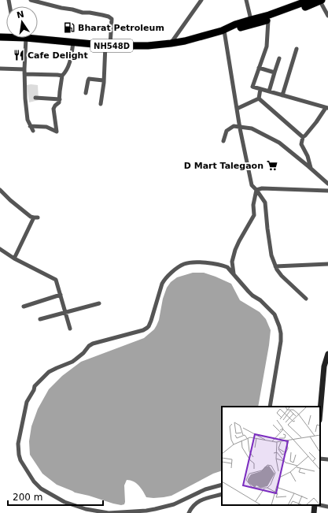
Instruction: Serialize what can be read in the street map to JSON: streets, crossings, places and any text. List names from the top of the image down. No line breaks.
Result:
{"streets":{"highway":["NH548D"]},"places":{"fuel station":["Bharat Petroleum"],"restaurant":["Cafe Delight"],"supermarket":["D Mart Talegaon"]},"scale_bar":"200 m","north":"top"}
